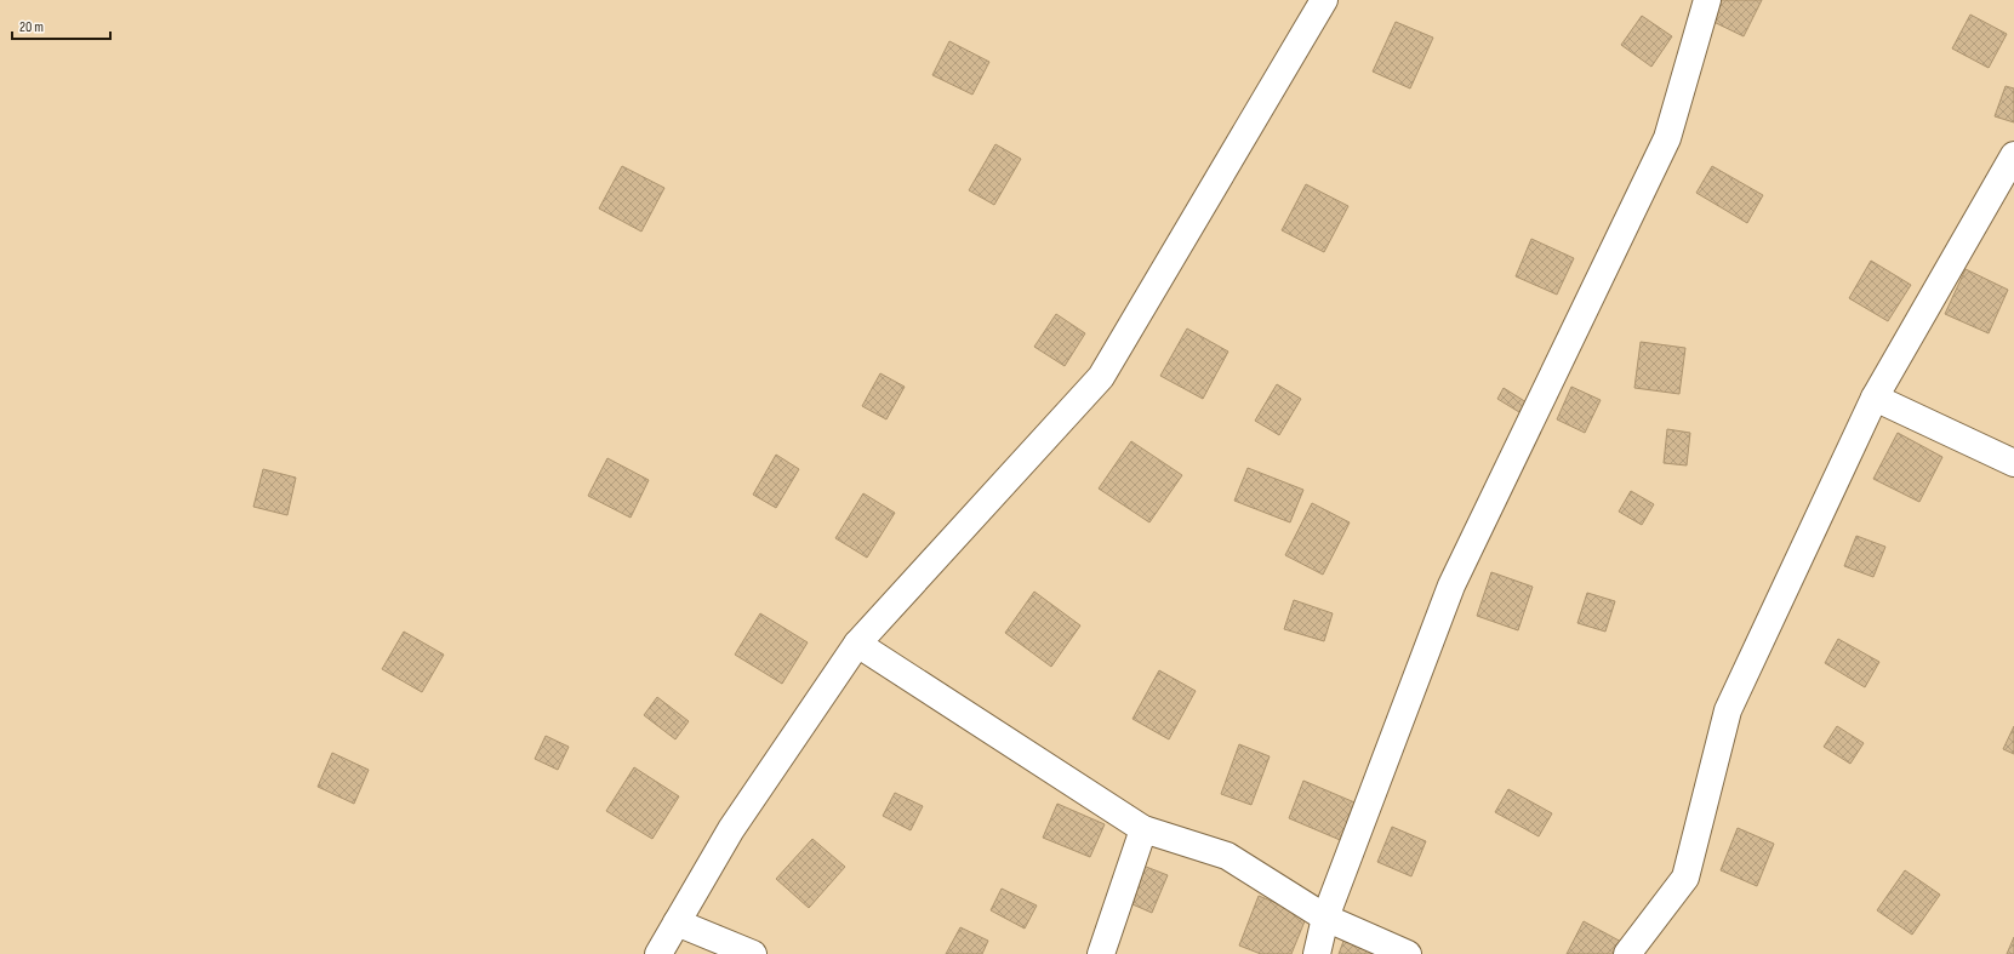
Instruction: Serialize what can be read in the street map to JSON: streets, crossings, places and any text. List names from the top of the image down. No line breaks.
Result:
{"scale_bar":"20 m"}
